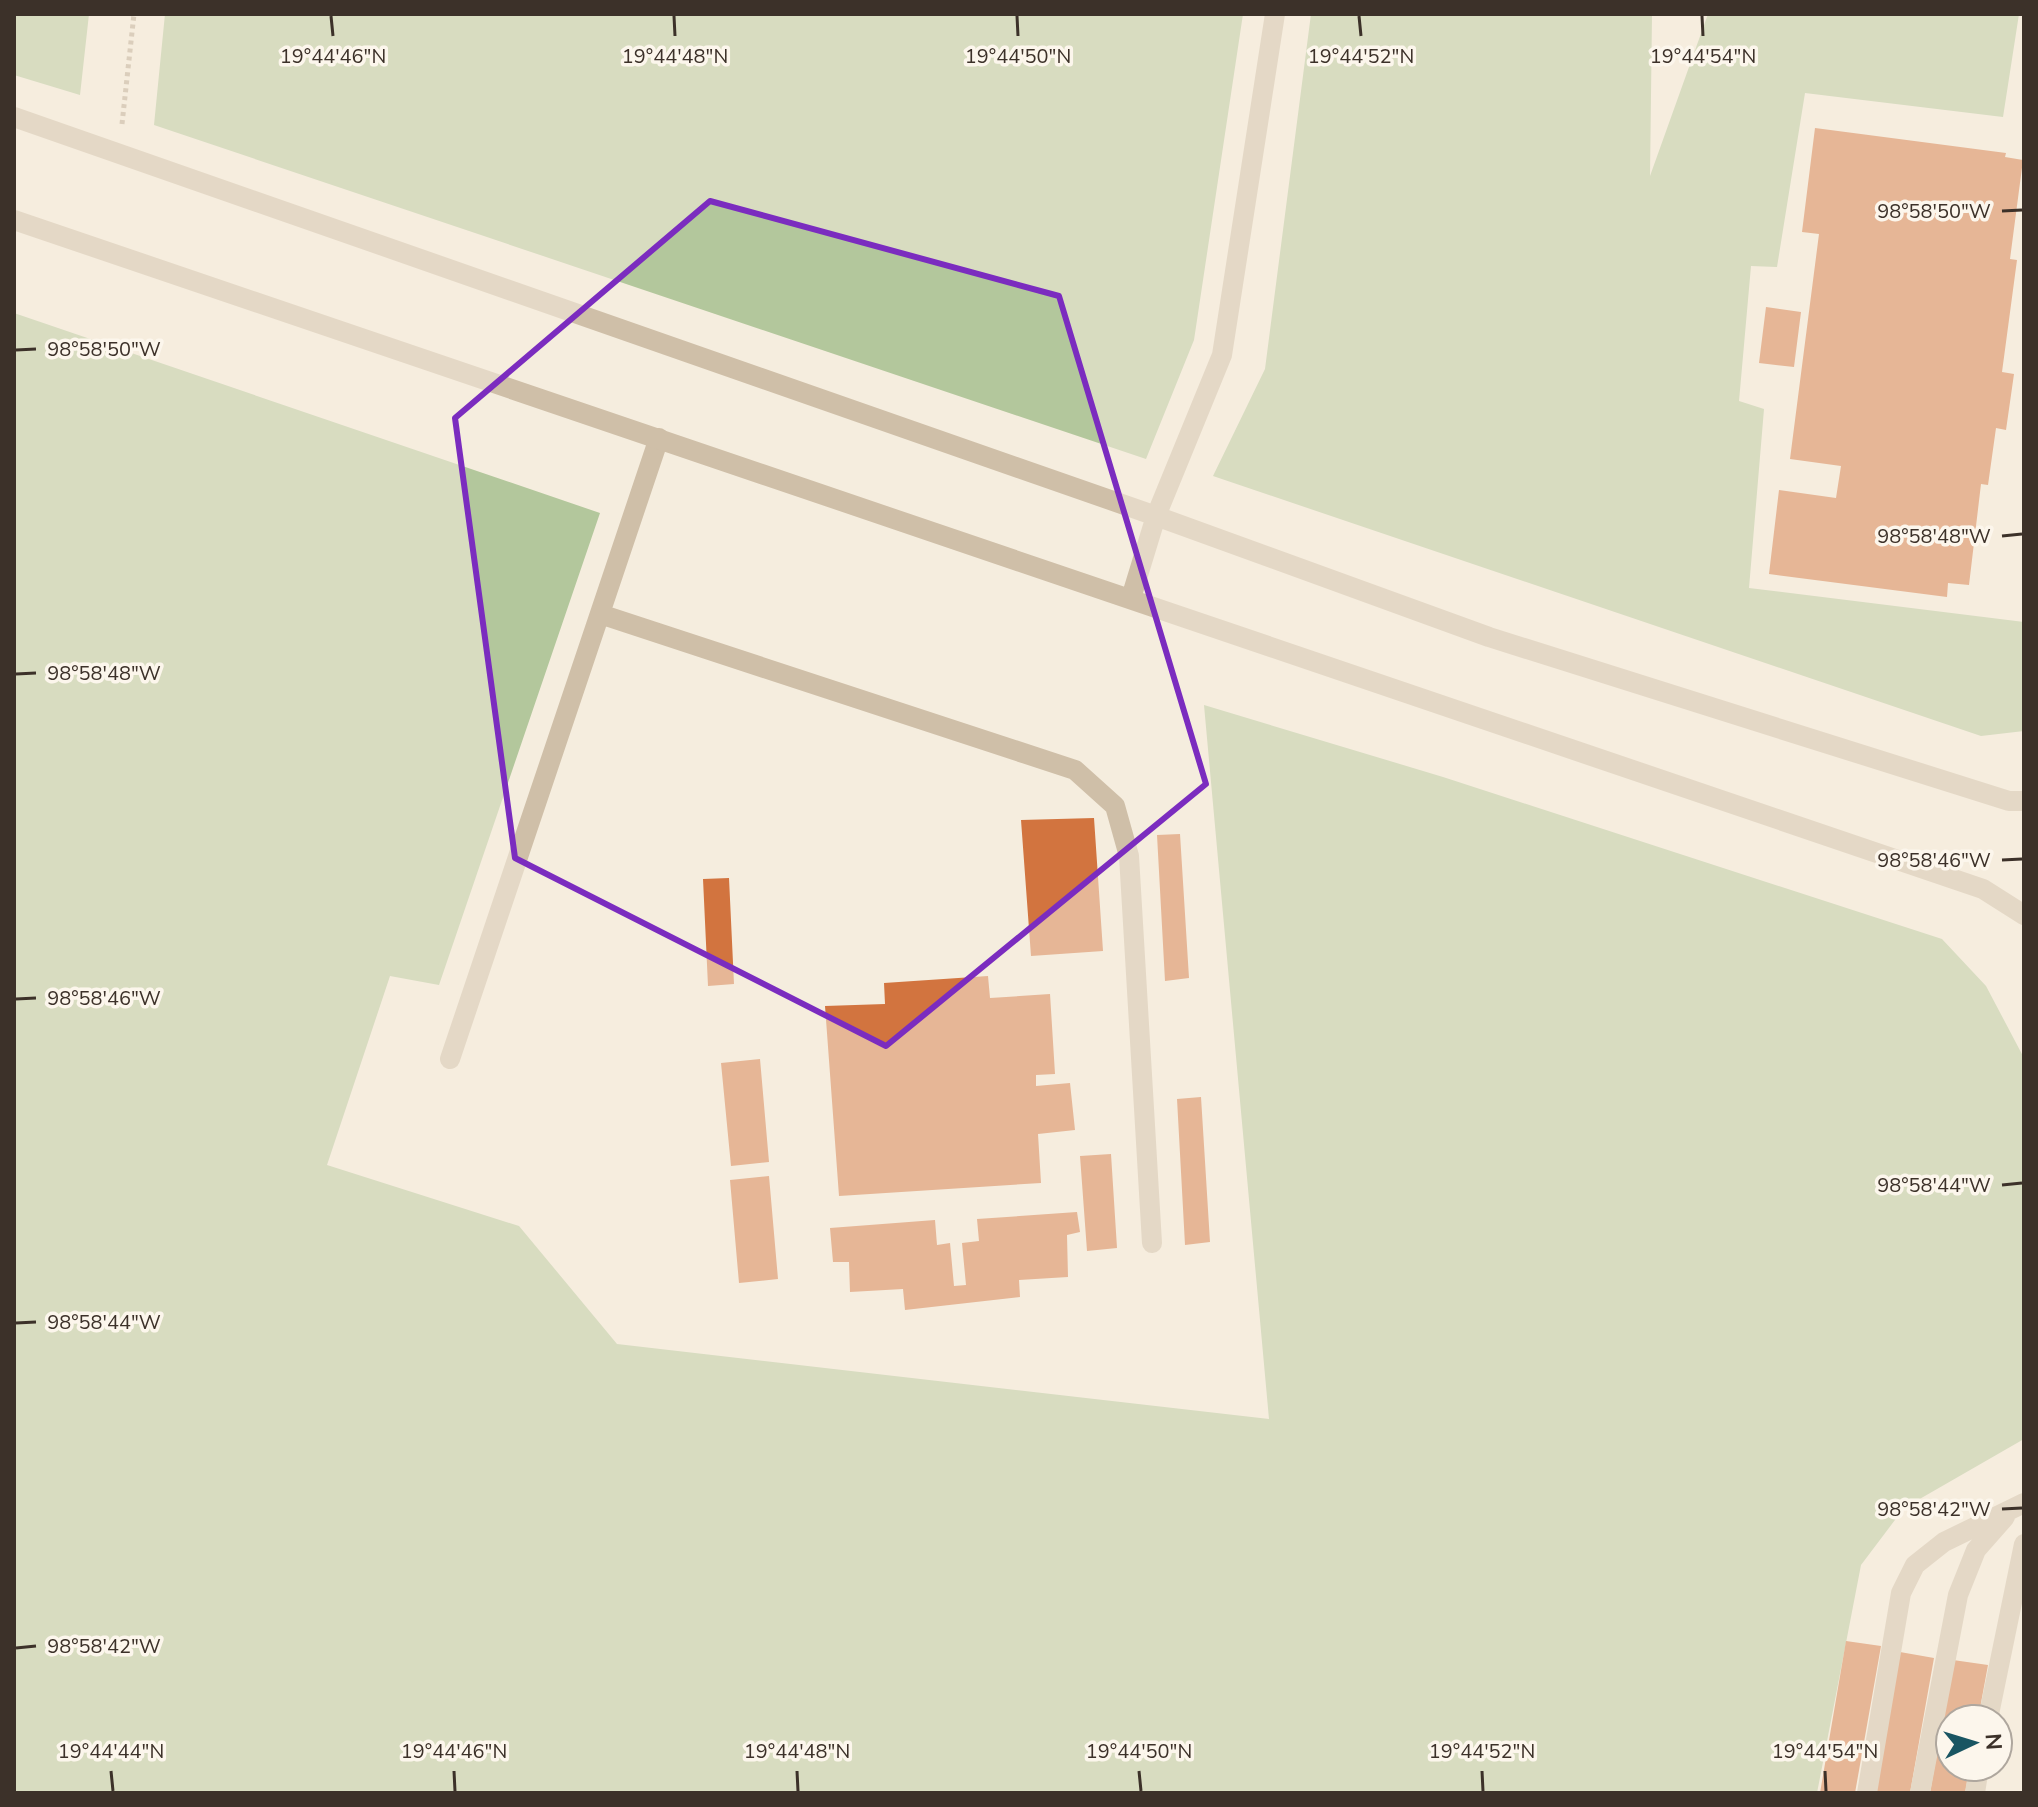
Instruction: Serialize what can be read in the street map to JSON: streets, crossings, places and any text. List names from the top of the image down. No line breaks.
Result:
{"north":"right","coordinates":["19°44'46\"N","19°44'48\"N","19°44'50\"N","19°44'52\"N","19°44'54\"N","98°58'50\"W","98°58'48\"W","98°58'46\"W","98°58'44\"W","98°58'42\"W","19°44'44\"N"]}
